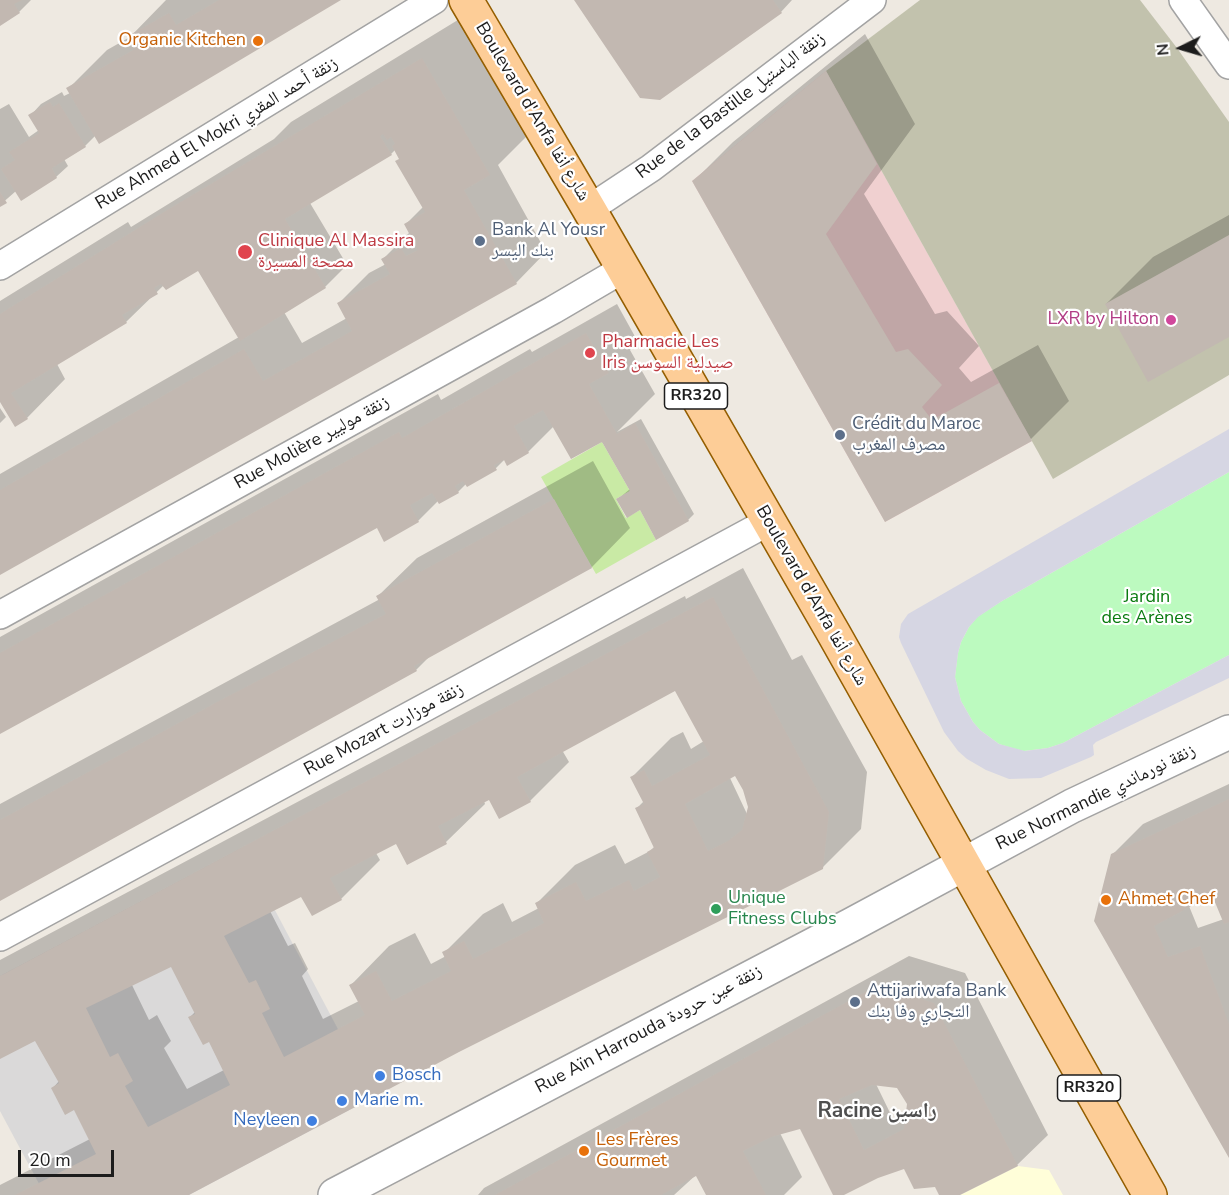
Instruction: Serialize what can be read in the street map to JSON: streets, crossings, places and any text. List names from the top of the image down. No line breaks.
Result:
{"streets":{"main road":["Boulevard d'Anfa شارع أنفا","RR320"],"street":["Rue de la Bastille زنقة الباستيل","Rue Ahmed El Mokri زنقة أحمد المقري","Rue Molière زنقة موليير","Rue Mozart زنقة موزارت","Rue Normandie زنقة نورماندي","Rue Aïn Harrouda زنقة عين حرودة"]},"crossings":[["Rue de la Bastille زنقة الباستيل","Boulevard d'Anfa شارع أنفا"],["Boulevard d'Anfa شارع أنفا","Rue Molière زنقة موليير"],["Boulevard d'Anfa شارع أنفا","Rue Mozart زنقة موزارت"],["Boulevard d'Anfa شارع أنفا","Rue Normandie زنقة نورماندي"],["Boulevard d'Anfa شارع أنفا","Rue Aïn Harrouda زنقة عين حرودة"],["Rue Normandie زنقة نورماندي","Rue Aïn Harrouda زنقة عين حرودة"]],"districts":["Racine راسين"],"parks":["Jardin des Arènes"],"places":["Organic Kitchen","Bank Al Yousr بنك اليسر","Clinique Al Massira مصحة المسيرة","LXR by Hilton","Pharmacie Les Iris صيدلية السوسن","Crédit du Maroc مصرف المغرب","Ahmet Chef","Unique Fitness Clubs","Attijariwafa Bank التجاري وفا بنك","Bosch","Marie m.","Neyleen","Les Frères Gourmet"],"scale_bar":"20 m","north":"left"}
